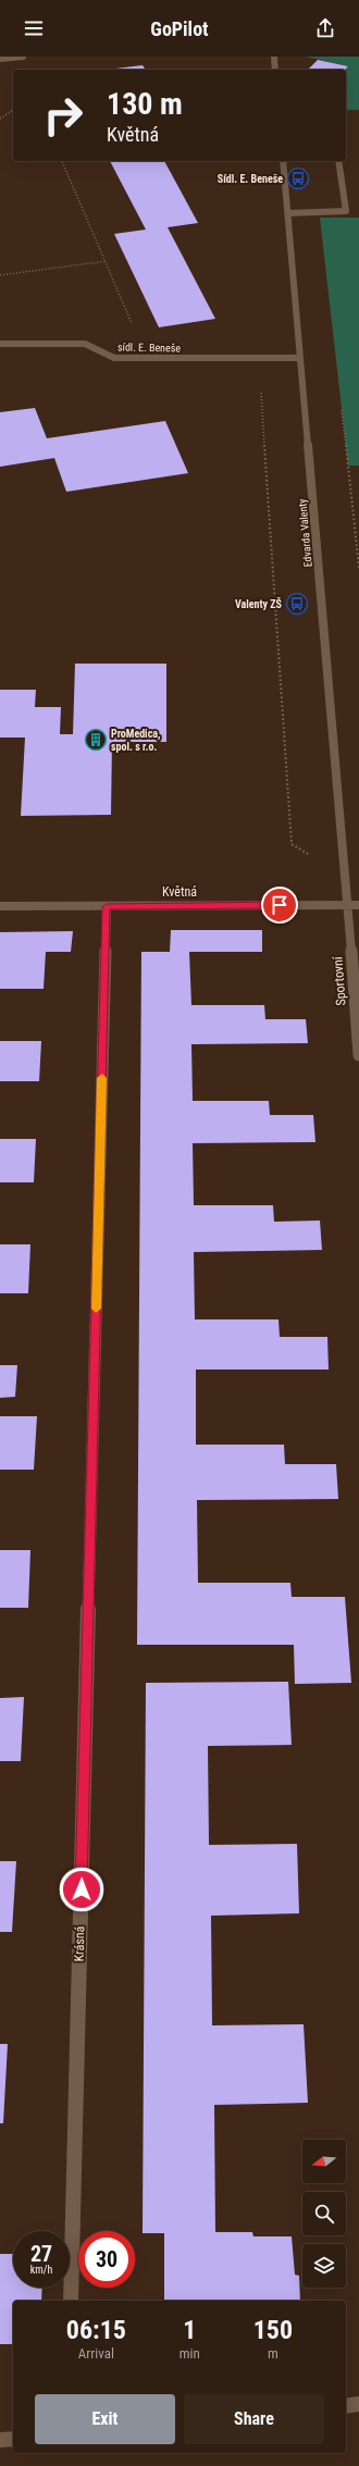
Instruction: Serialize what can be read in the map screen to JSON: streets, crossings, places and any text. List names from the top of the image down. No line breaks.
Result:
{"streets":{"street":["sídl. E. Beneše","Edvarda Valenty","Květná","Sportovní","Krásná"]},"crossings":[["sídl. E. Beneše","Edvarda Valenty"],["Edvarda Valenty","Květná"],["Edvarda Valenty","Sportovní"],["Květná","Sportovní"],["Květná","Krásná"]],"places":{"bus stop":["Sídl. E. Beneše","Valenty ZŠ"],"building":["ProMedica, spol. s r.o."]},"north":"left","page":{"header":"GoPilot","turn":["130 m","Květná"],"speed":"27 km/h","limit":"30","eta":["06:15","Arrival","1","min","150","m"],"buttons":["Exit","Share"]}}
